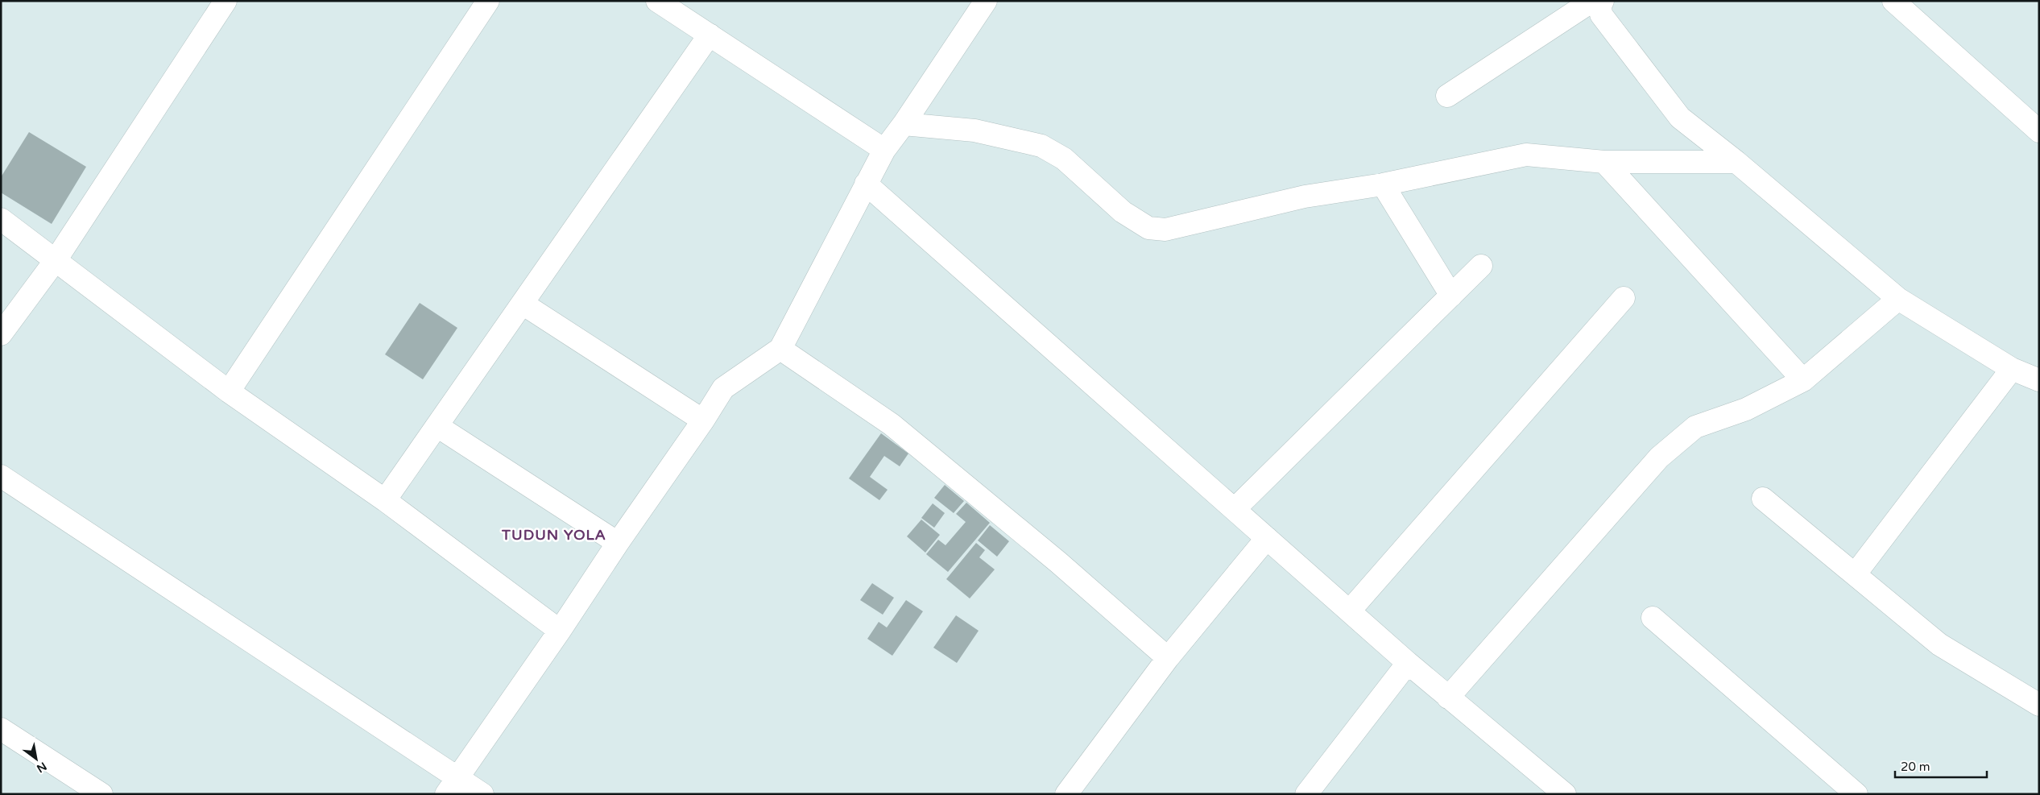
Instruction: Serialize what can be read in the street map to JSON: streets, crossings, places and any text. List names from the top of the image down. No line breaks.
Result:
{"districts":["TUDUN YOLA"],"scale_bar":"20 m","north":"bottom right"}
